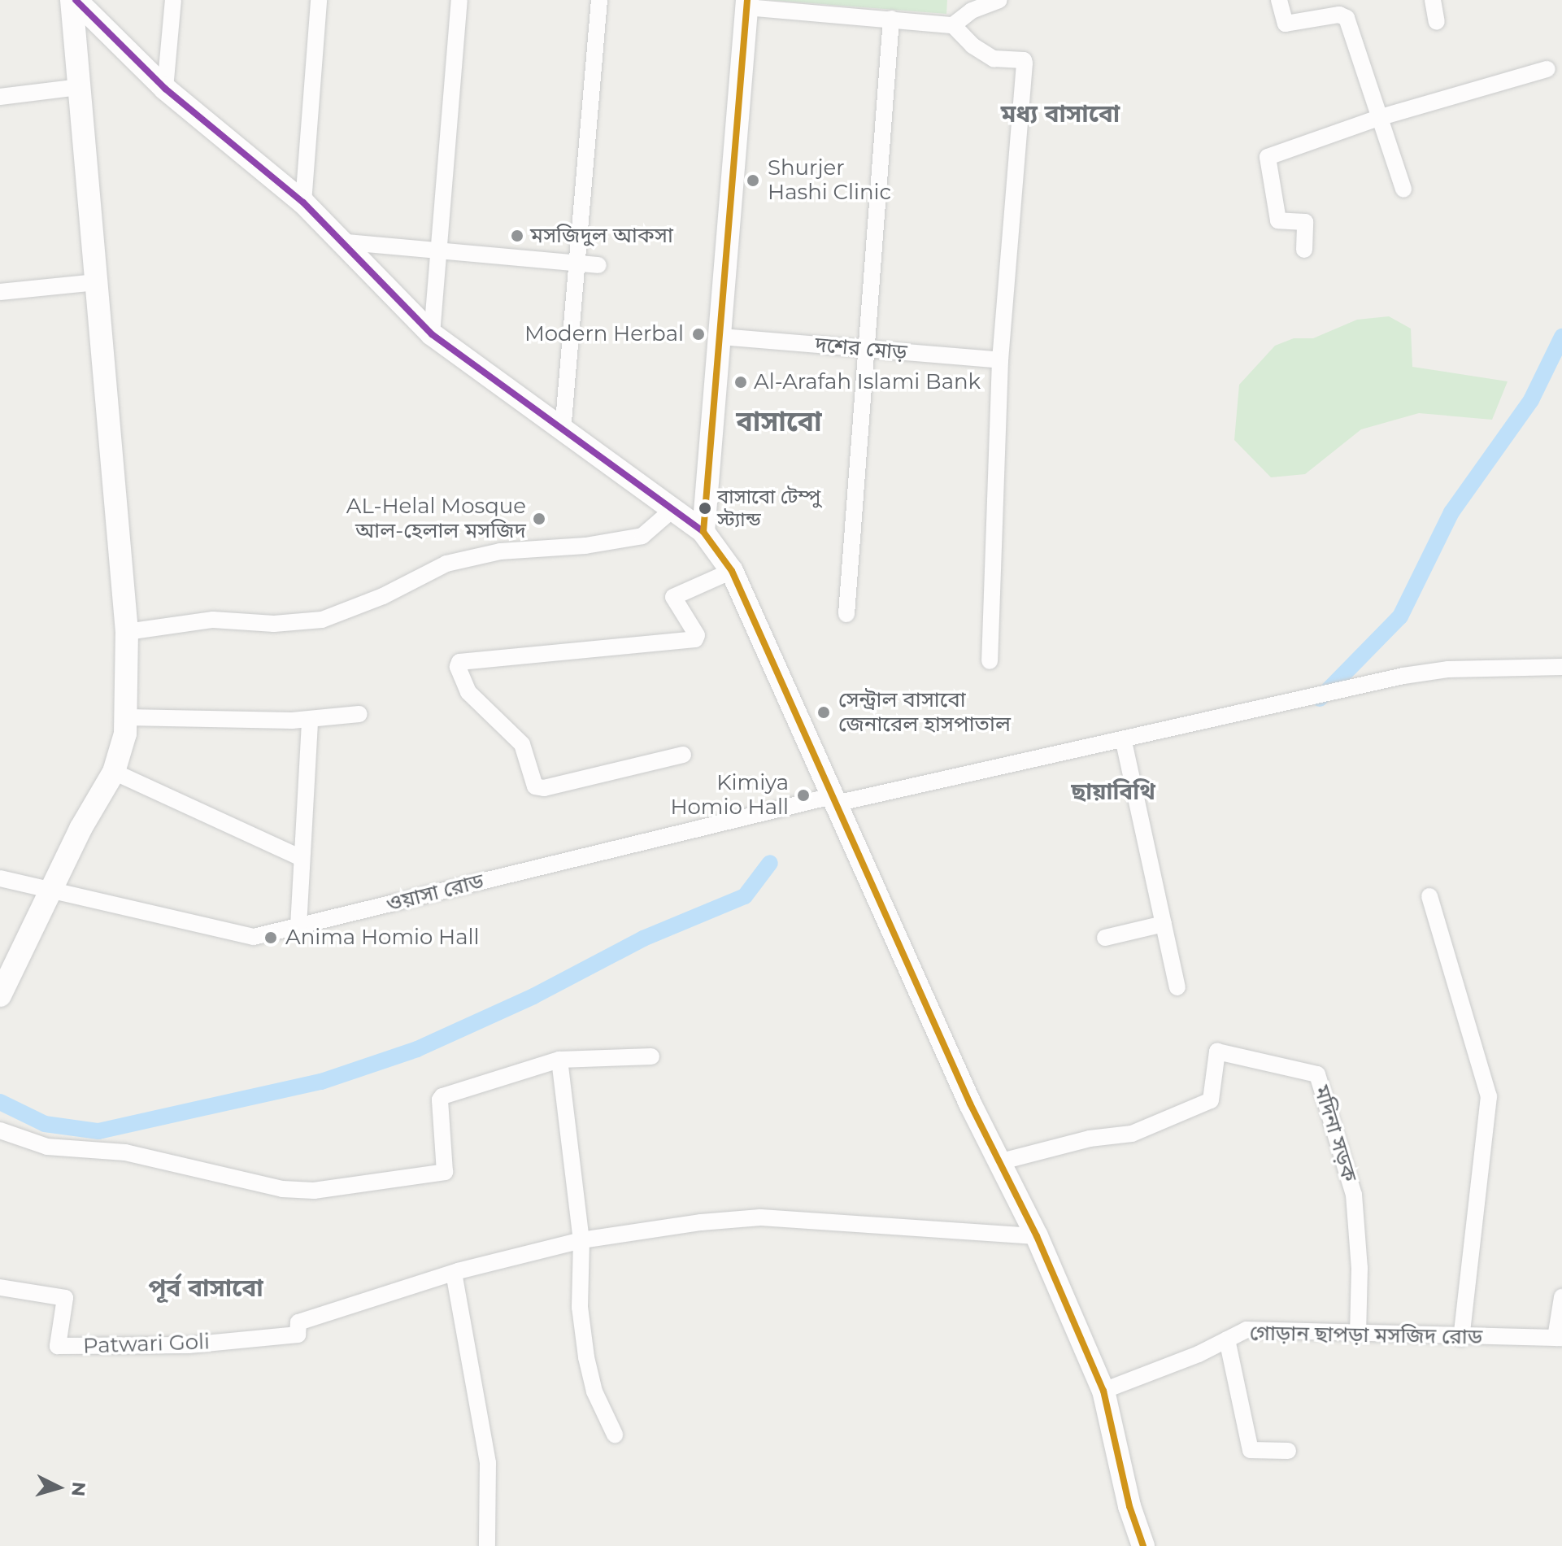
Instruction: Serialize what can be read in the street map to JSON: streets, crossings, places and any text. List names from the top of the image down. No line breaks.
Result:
{"streets":{"street":["দশের মোড়","ওয়াসা রোড","মদিনা সড়ক","গোড়ান ছাপড়া মসজিদ রোড","Patwari Goli"]},"crossings":[["মদিনা সড়ক","গোড়ান ছাপড়া মসজিদ রোড"]],"districts":["মধ্য বাসাবো","বাসাবো","ছায়াবিথি","পূর্ব বাসাবো"],"places":["Shurjer Hashi Clinic","মসজিদুল আকসা","Modern Herbal","Al-Arafah Islami Bank","বাসাবো টেম্পু স্ট্যান্ড","AL-Helal Mosque আল-হেলাল মসজিদ","সেন্ট্রাল বাসাবো জেনারেল হাসপাতাল","Kimiya Homio Hall","Anima Homio Hall"],"north":"right"}
